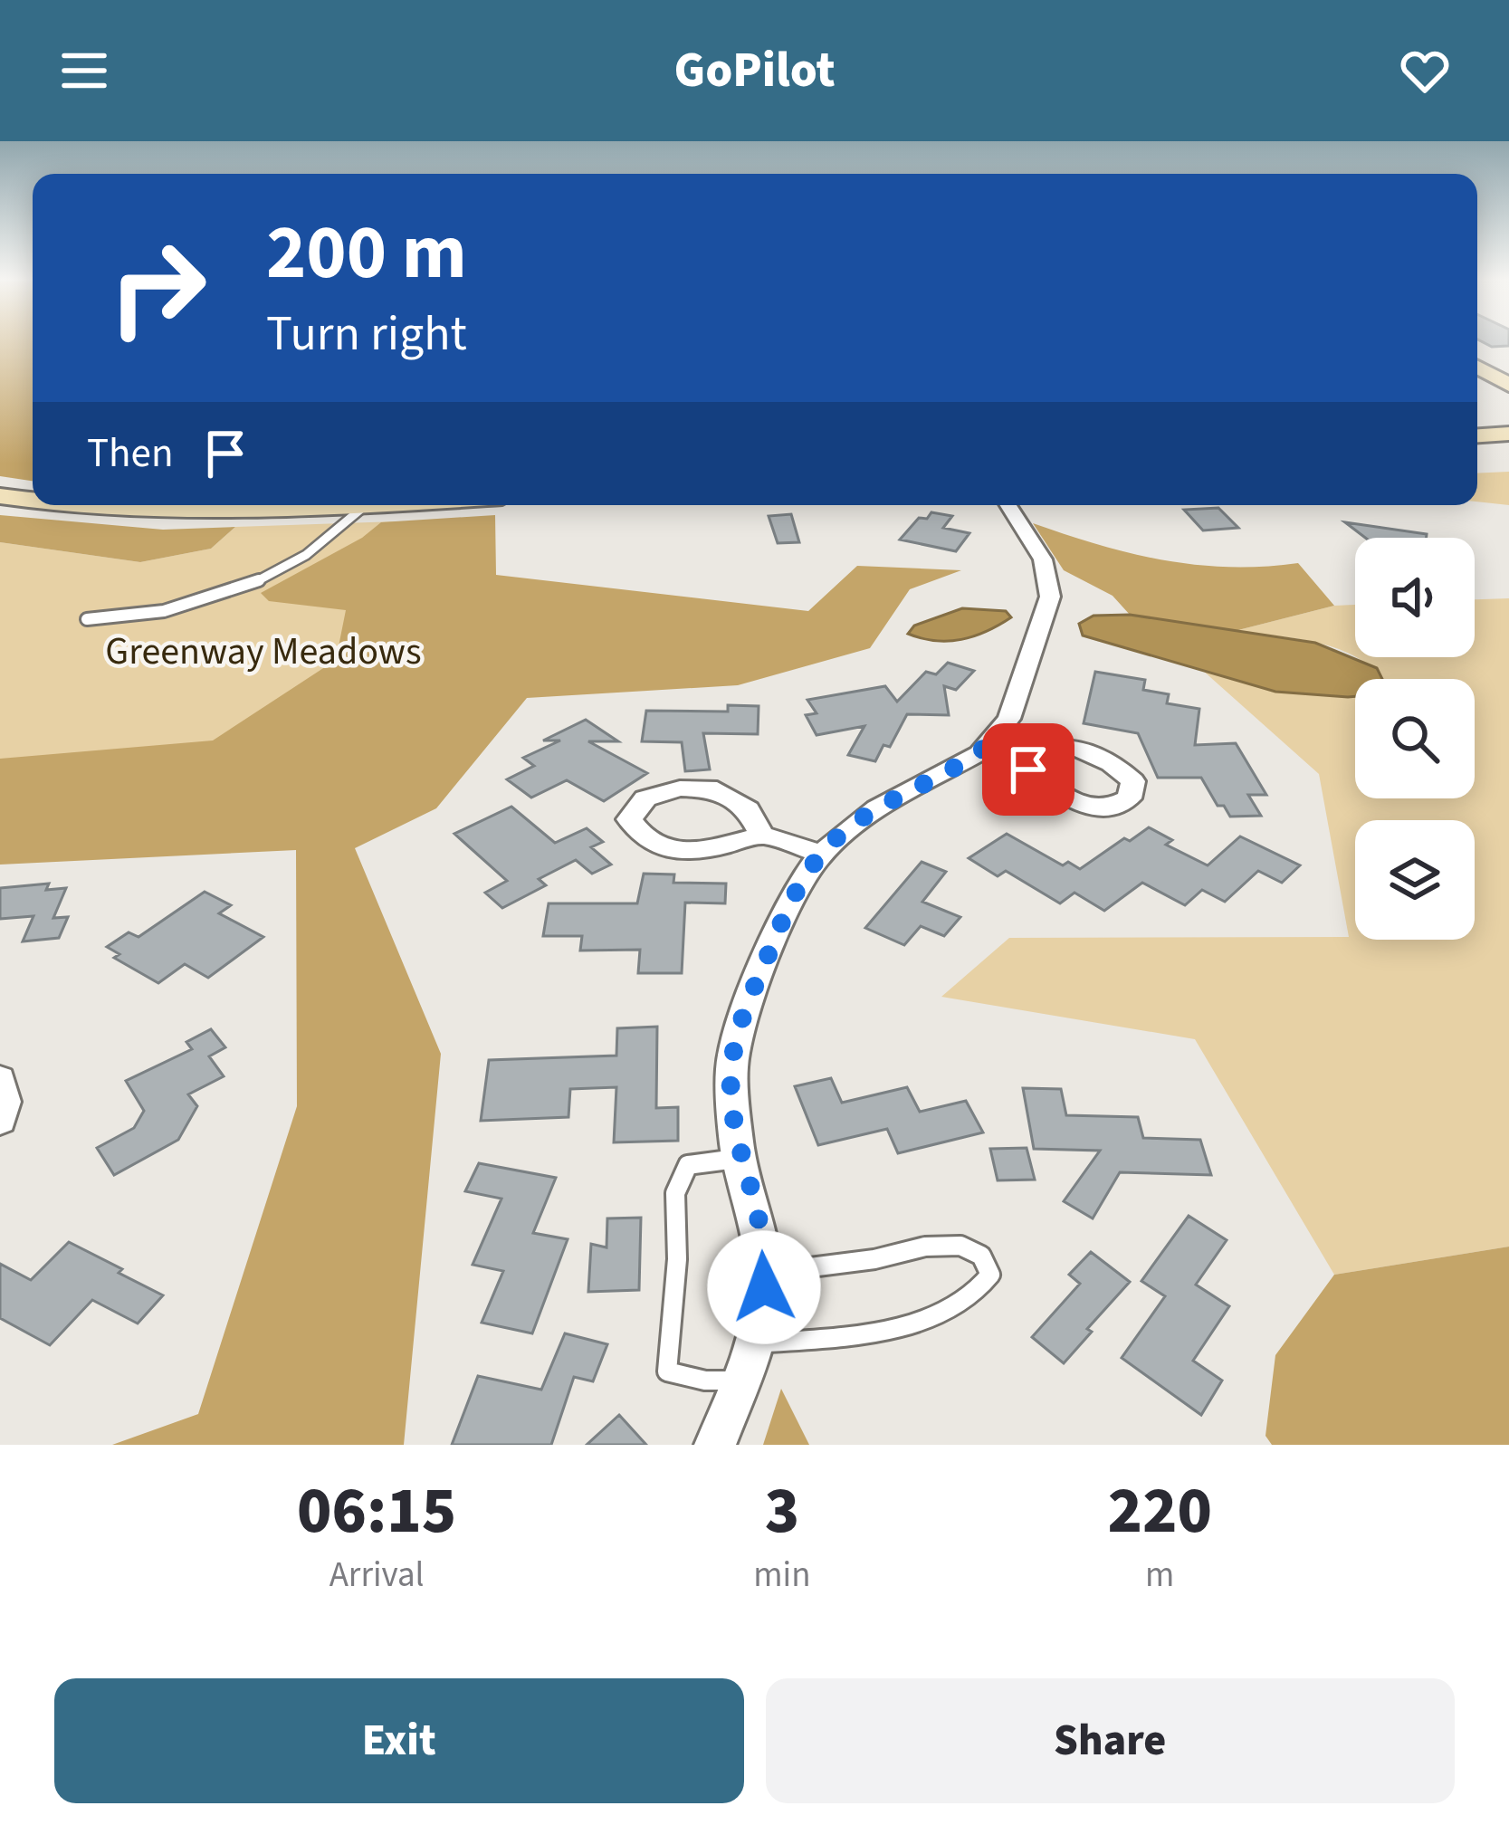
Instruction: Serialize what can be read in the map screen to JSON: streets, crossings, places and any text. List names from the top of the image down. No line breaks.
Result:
{"parks":["Greenway Meadows"],"page":{"header":"GoPilot","turn":["200 m","Turn right"],"then":"Then","eta":["06:15","Arrival","3","min","220","m"],"buttons":["Exit","Share"]}}
